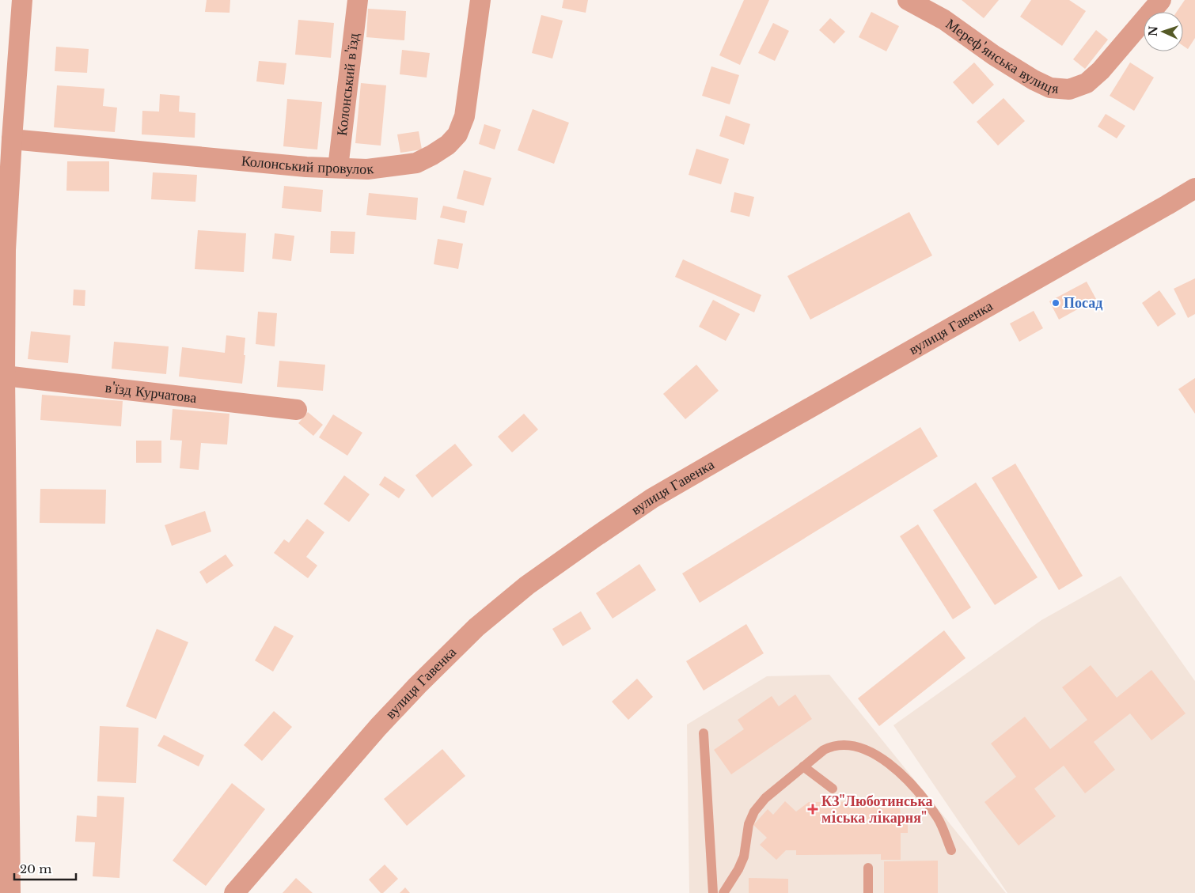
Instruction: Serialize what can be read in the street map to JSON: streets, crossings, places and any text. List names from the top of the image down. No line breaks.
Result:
{"streets":{"street":["Мереф'янська вулиця","Колонський в'їзд","Колонський провулок","вулиця Гавенка","в'їзд Курчатова"]},"crossings":[["Колонський в'їзд","Колонський провулок"]],"places":{"other":["Посад"],"health":["КЗ\"Люботинська мiська лiкарня\""]},"scale_bar":"20 m","north":"left"}
